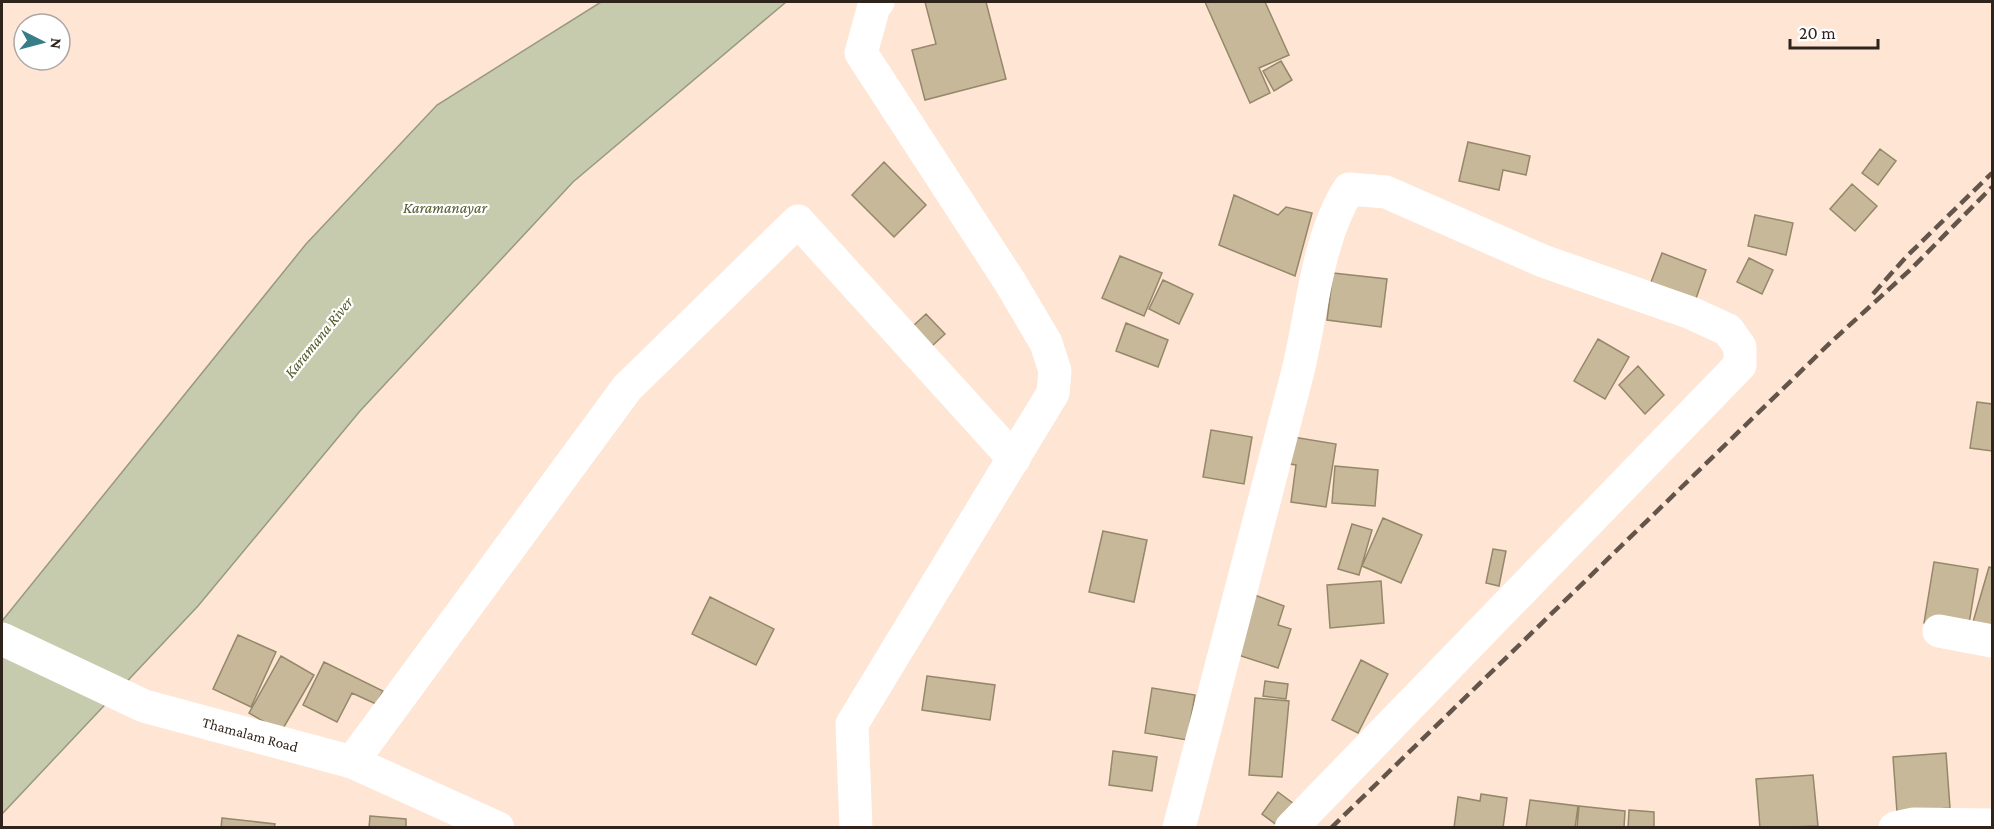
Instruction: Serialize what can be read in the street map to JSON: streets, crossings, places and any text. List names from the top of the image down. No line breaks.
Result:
{"streets":{"street":["Thamalam Road"]},"water":["Karamanayar","Karamana River"],"scale_bar":"20 m","north":"right"}
